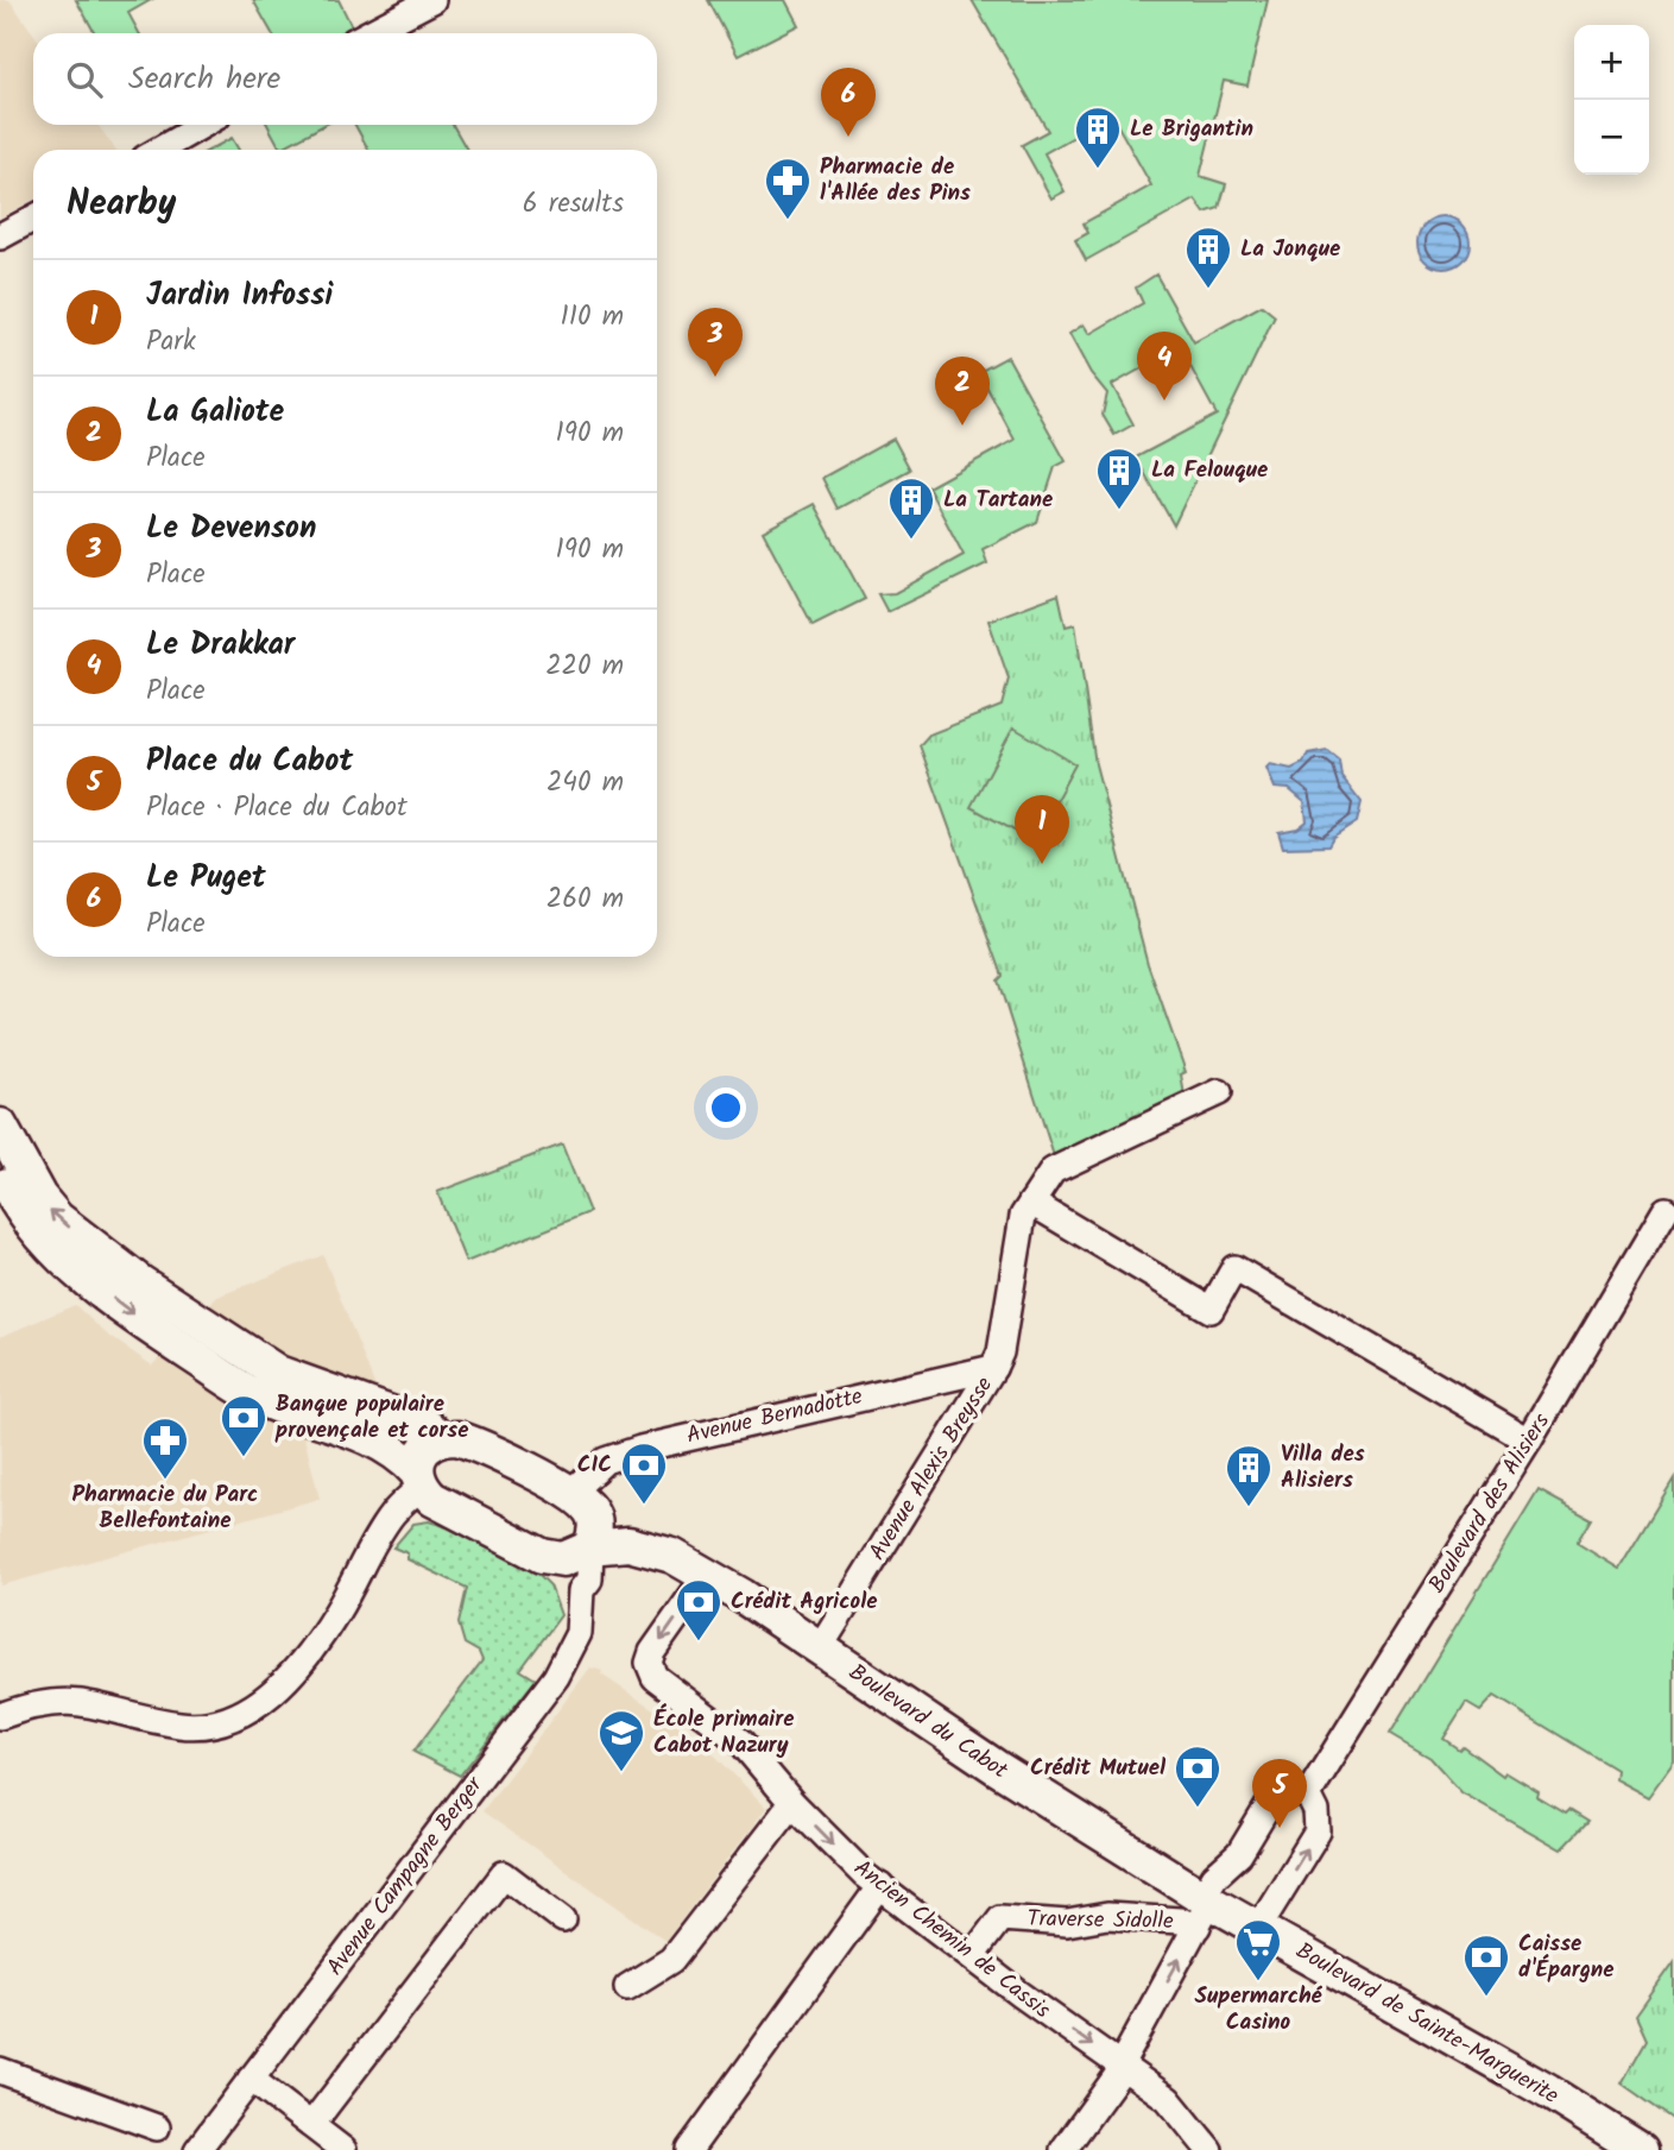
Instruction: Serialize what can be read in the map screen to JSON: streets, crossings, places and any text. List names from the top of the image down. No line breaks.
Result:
{"streets":{"street":["Avenue Bernadotte","Avenue Alexis Breysse","Boulevard des Alisiers","Boulevard du Cabot","Avenue Campagne Berger","Traverse Sidolle","Ancien Chemin de Cassis","Boulevard de Sainte-Marguerite"]},"crossings":[["Avenue Bernadotte","Avenue Alexis Breysse"],["Avenue Alexis Breysse","Boulevard du Cabot"],["Boulevard du Cabot","Avenue Campagne Berger"],["Boulevard du Cabot","Traverse Sidolle"],["Boulevard du Cabot","Ancien Chemin de Cassis"],["Boulevard du Cabot","Boulevard de Sainte-Marguerite"],["Traverse Sidolle","Ancien Chemin de Cassis"],["Traverse Sidolle","Boulevard de Sainte-Marguerite"]],"one_way":["Ancien Chemin de Cassis"],"places":{"building":["Le Brigantin","La Jonque","La Felouque","La Tartane","Villa des Alisiers"],"pharmacy":["Pharmacie de l'Allée des Pins","Pharmacie du Parc Bellefontaine"],"bank":["Banque populaire provençale et corse","CIC","Crédit Agricole","Crédit Mutuel","Caisse d'Épargne"],"school or university":["École primaire Cabot Nazury"],"supermarket":["Supermarché Casino"]},"page":{"map_buttons":["+","−"],"search":"Search here","pins":["6","3","4","2","1","5"],"heading":["Nearby","6 results"],"list":[{"mark":"1","name":"Jardin Infossi","note":"Park","value":"110 m"},{"mark":"2","name":"La Galiote","note":"Place","value":"190 m"},{"mark":"3","name":"Le Devenson","note":"Place","value":"190 m"},{"mark":"4","name":"Le Drakkar","note":"Place","value":"220 m"},{"mark":"5","name":"Place du Cabot","note":"Place · Place du Cabot","value":"240 m"},{"mark":"6","name":"Le Puget","note":"Place","value":"260 m"}]}}
